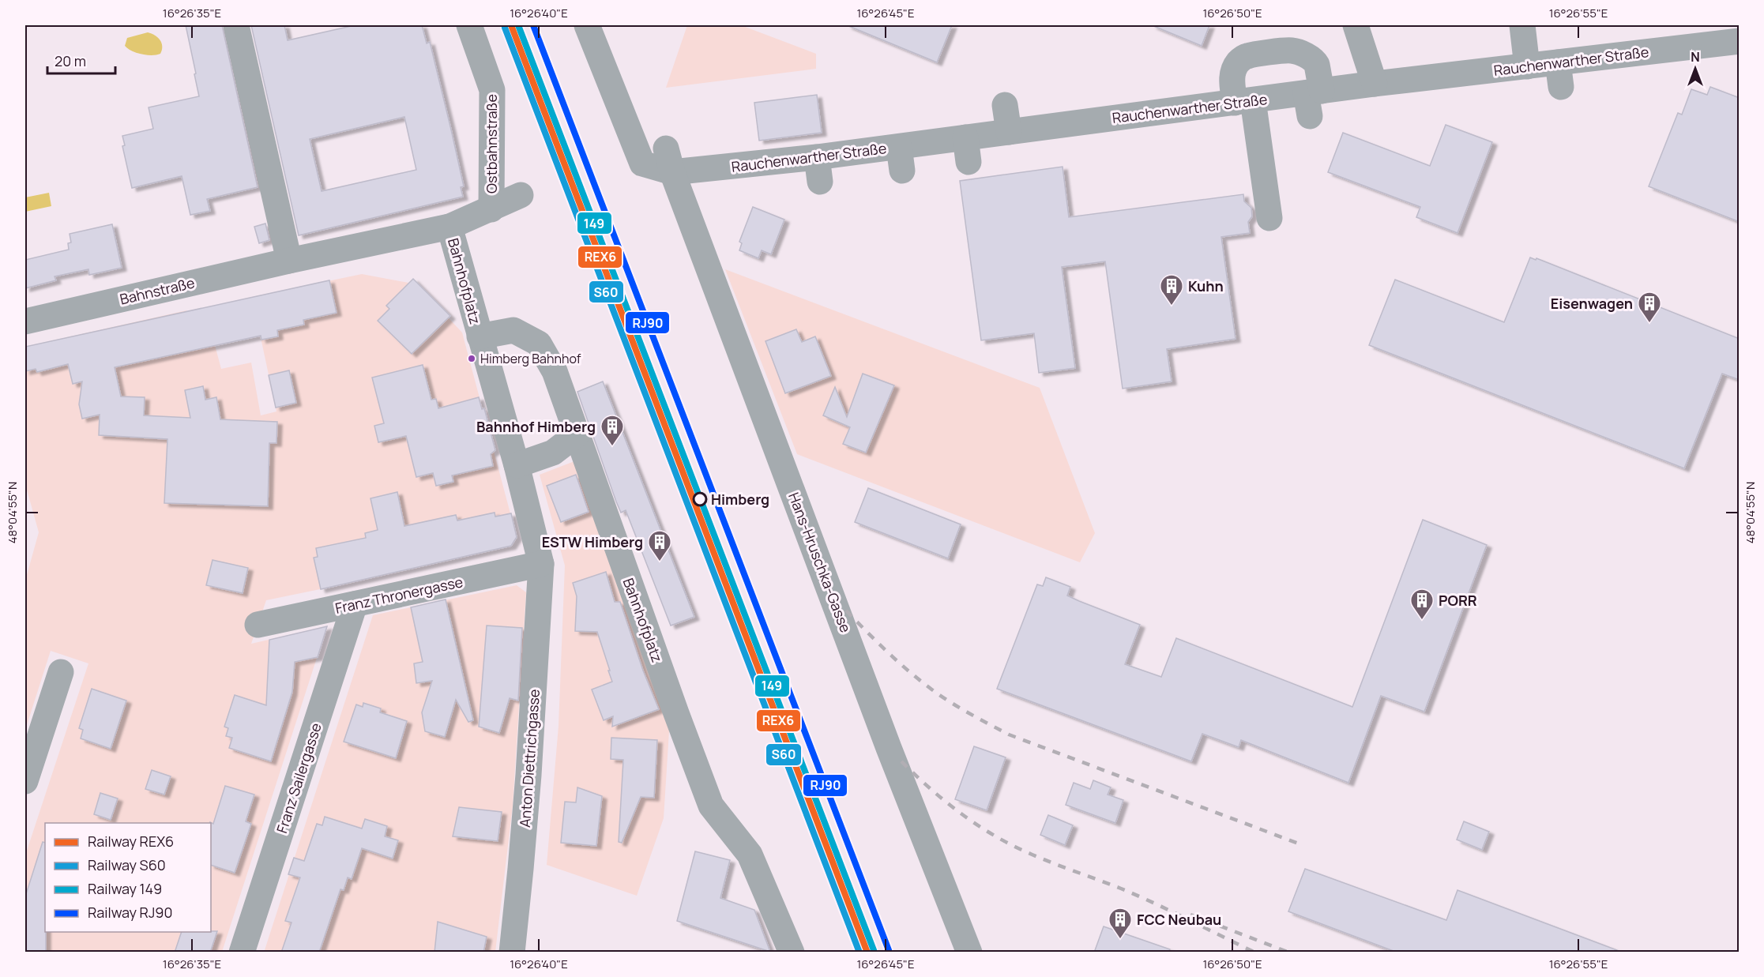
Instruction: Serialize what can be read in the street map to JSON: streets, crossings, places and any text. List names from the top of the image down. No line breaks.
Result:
{"streets":{"street":["Rauchenwarther Straße","Ostbahnstraße","Bahnhofplatz","Bahnstraße","Hans-Hruschka-Gasse","Franz Thronergasse","Anton Diettrichgasse","Franz Sailergasse"]},"crossings":[["Rauchenwarther Straße","Hans-Hruschka-Gasse"],["Ostbahnstraße","Bahnstraße"],["Bahnhofplatz","Bahnstraße"],["Bahnhofplatz","Franz Thronergasse"],["Bahnhofplatz","Anton Diettrichgasse"],["Franz Thronergasse","Anton Diettrichgasse"],["Franz Thronergasse","Franz Sailergasse"]],"places":{"building":["Kuhn","Eisenwagen","Bahnhof Himberg","ESTW Himberg","PORR","FCC Neubau"],"other":["Himberg Bahnhof","Himberg"]},"lines":["rail line REX6","rail line 149","rail line RJ90","rail line S60"],"legend":["Railway REX6","Railway S60","Railway 149","Railway RJ90"],"scale_bar":"20 m","north":"top","coordinates":["16°26'35\"E","16°26'40\"E","16°26'45\"E","16°26'50\"E","16°26'55\"E","48°04'55\"N"]}
